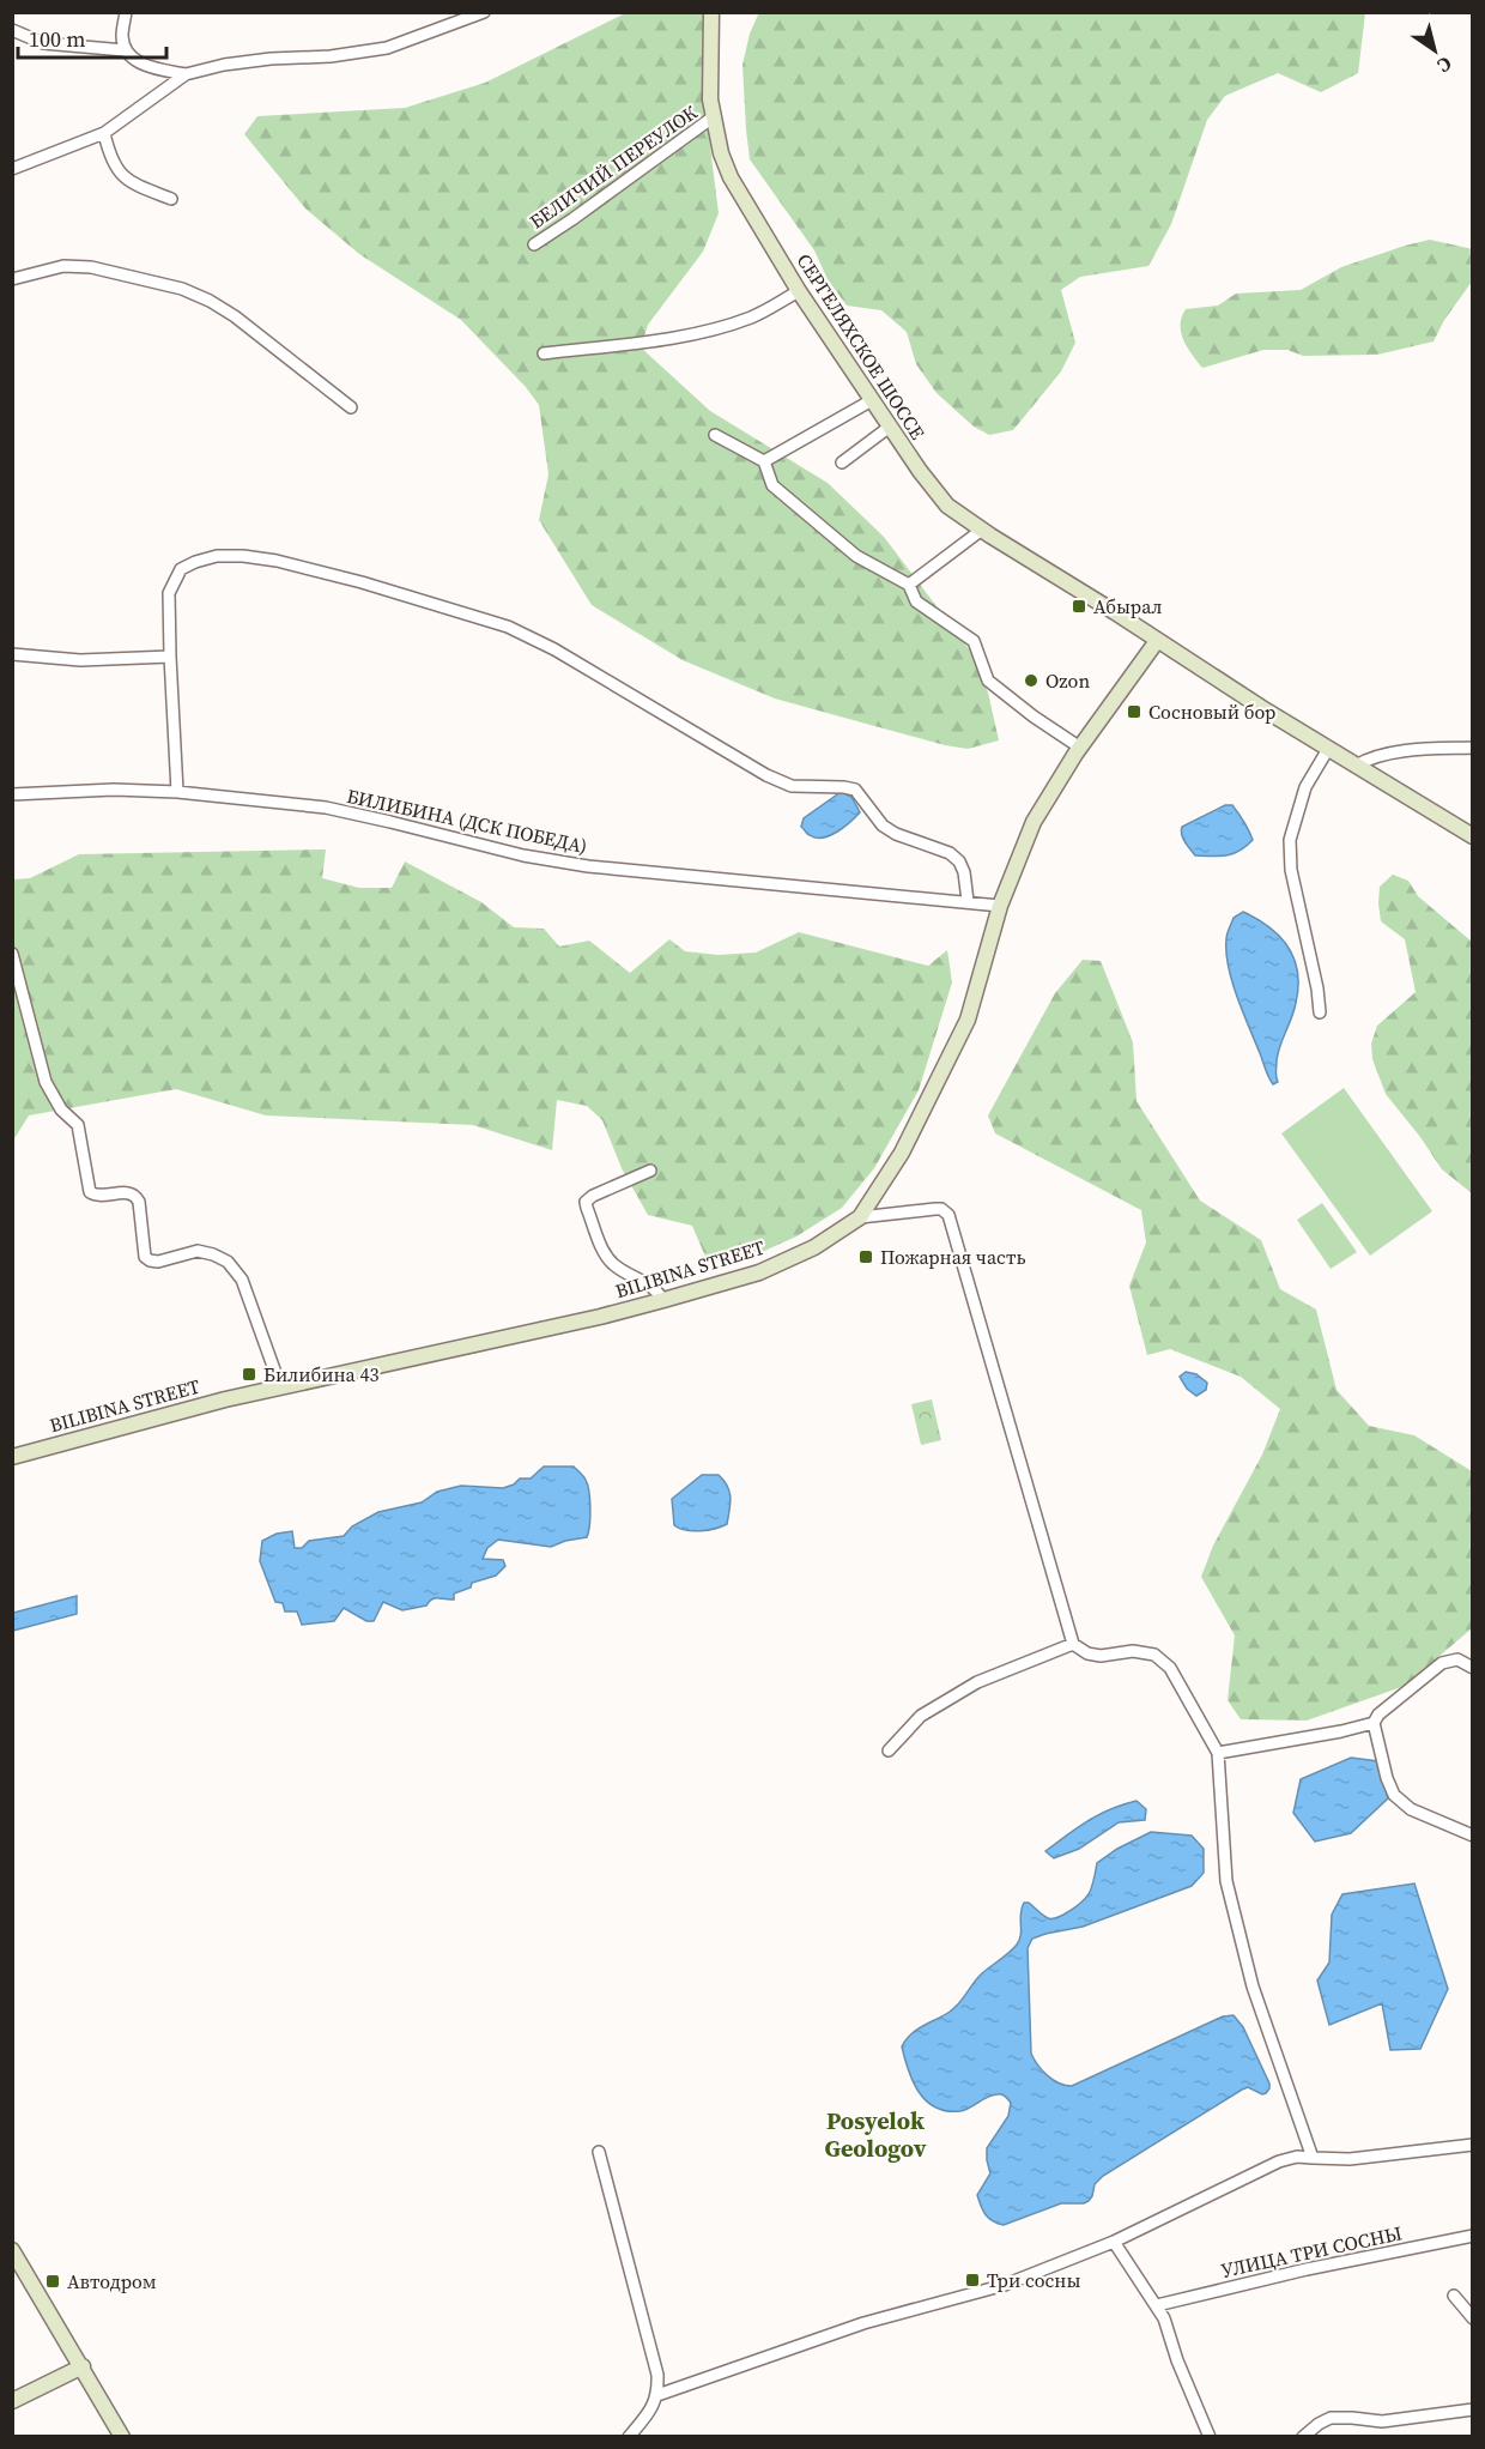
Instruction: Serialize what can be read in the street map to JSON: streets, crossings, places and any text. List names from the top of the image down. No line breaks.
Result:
{"streets":{"main road":["СЕРГЕЛЯХСКОЕ ШОССЕ","BILIBINA STREET"],"street":["БЕЛИЧИЙ ПЕРЕУЛОК","БИЛИБИНА (ДСК ПОБЕДА)","УЛИЦА ТРИ СОСНЫ"]},"crossings":[["БЕЛИЧИЙ ПЕРЕУЛОК","СЕРГЕЛЯХСКОЕ ШОССЕ"],["СЕРГЕЛЯХСКОЕ ШОССЕ","BILIBINA STREET"],["БИЛИБИНА (ДСК ПОБЕДА)","BILIBINA STREET"]],"districts":["Posyelok Geologov"],"places":{"transit":["Абырал","Сосновый бор","Пожарная часть","Билибина 43","Три сосны","Автодром"],"other":["Ozon"]},"scale_bar":"100 m","north":"bottom right"}
